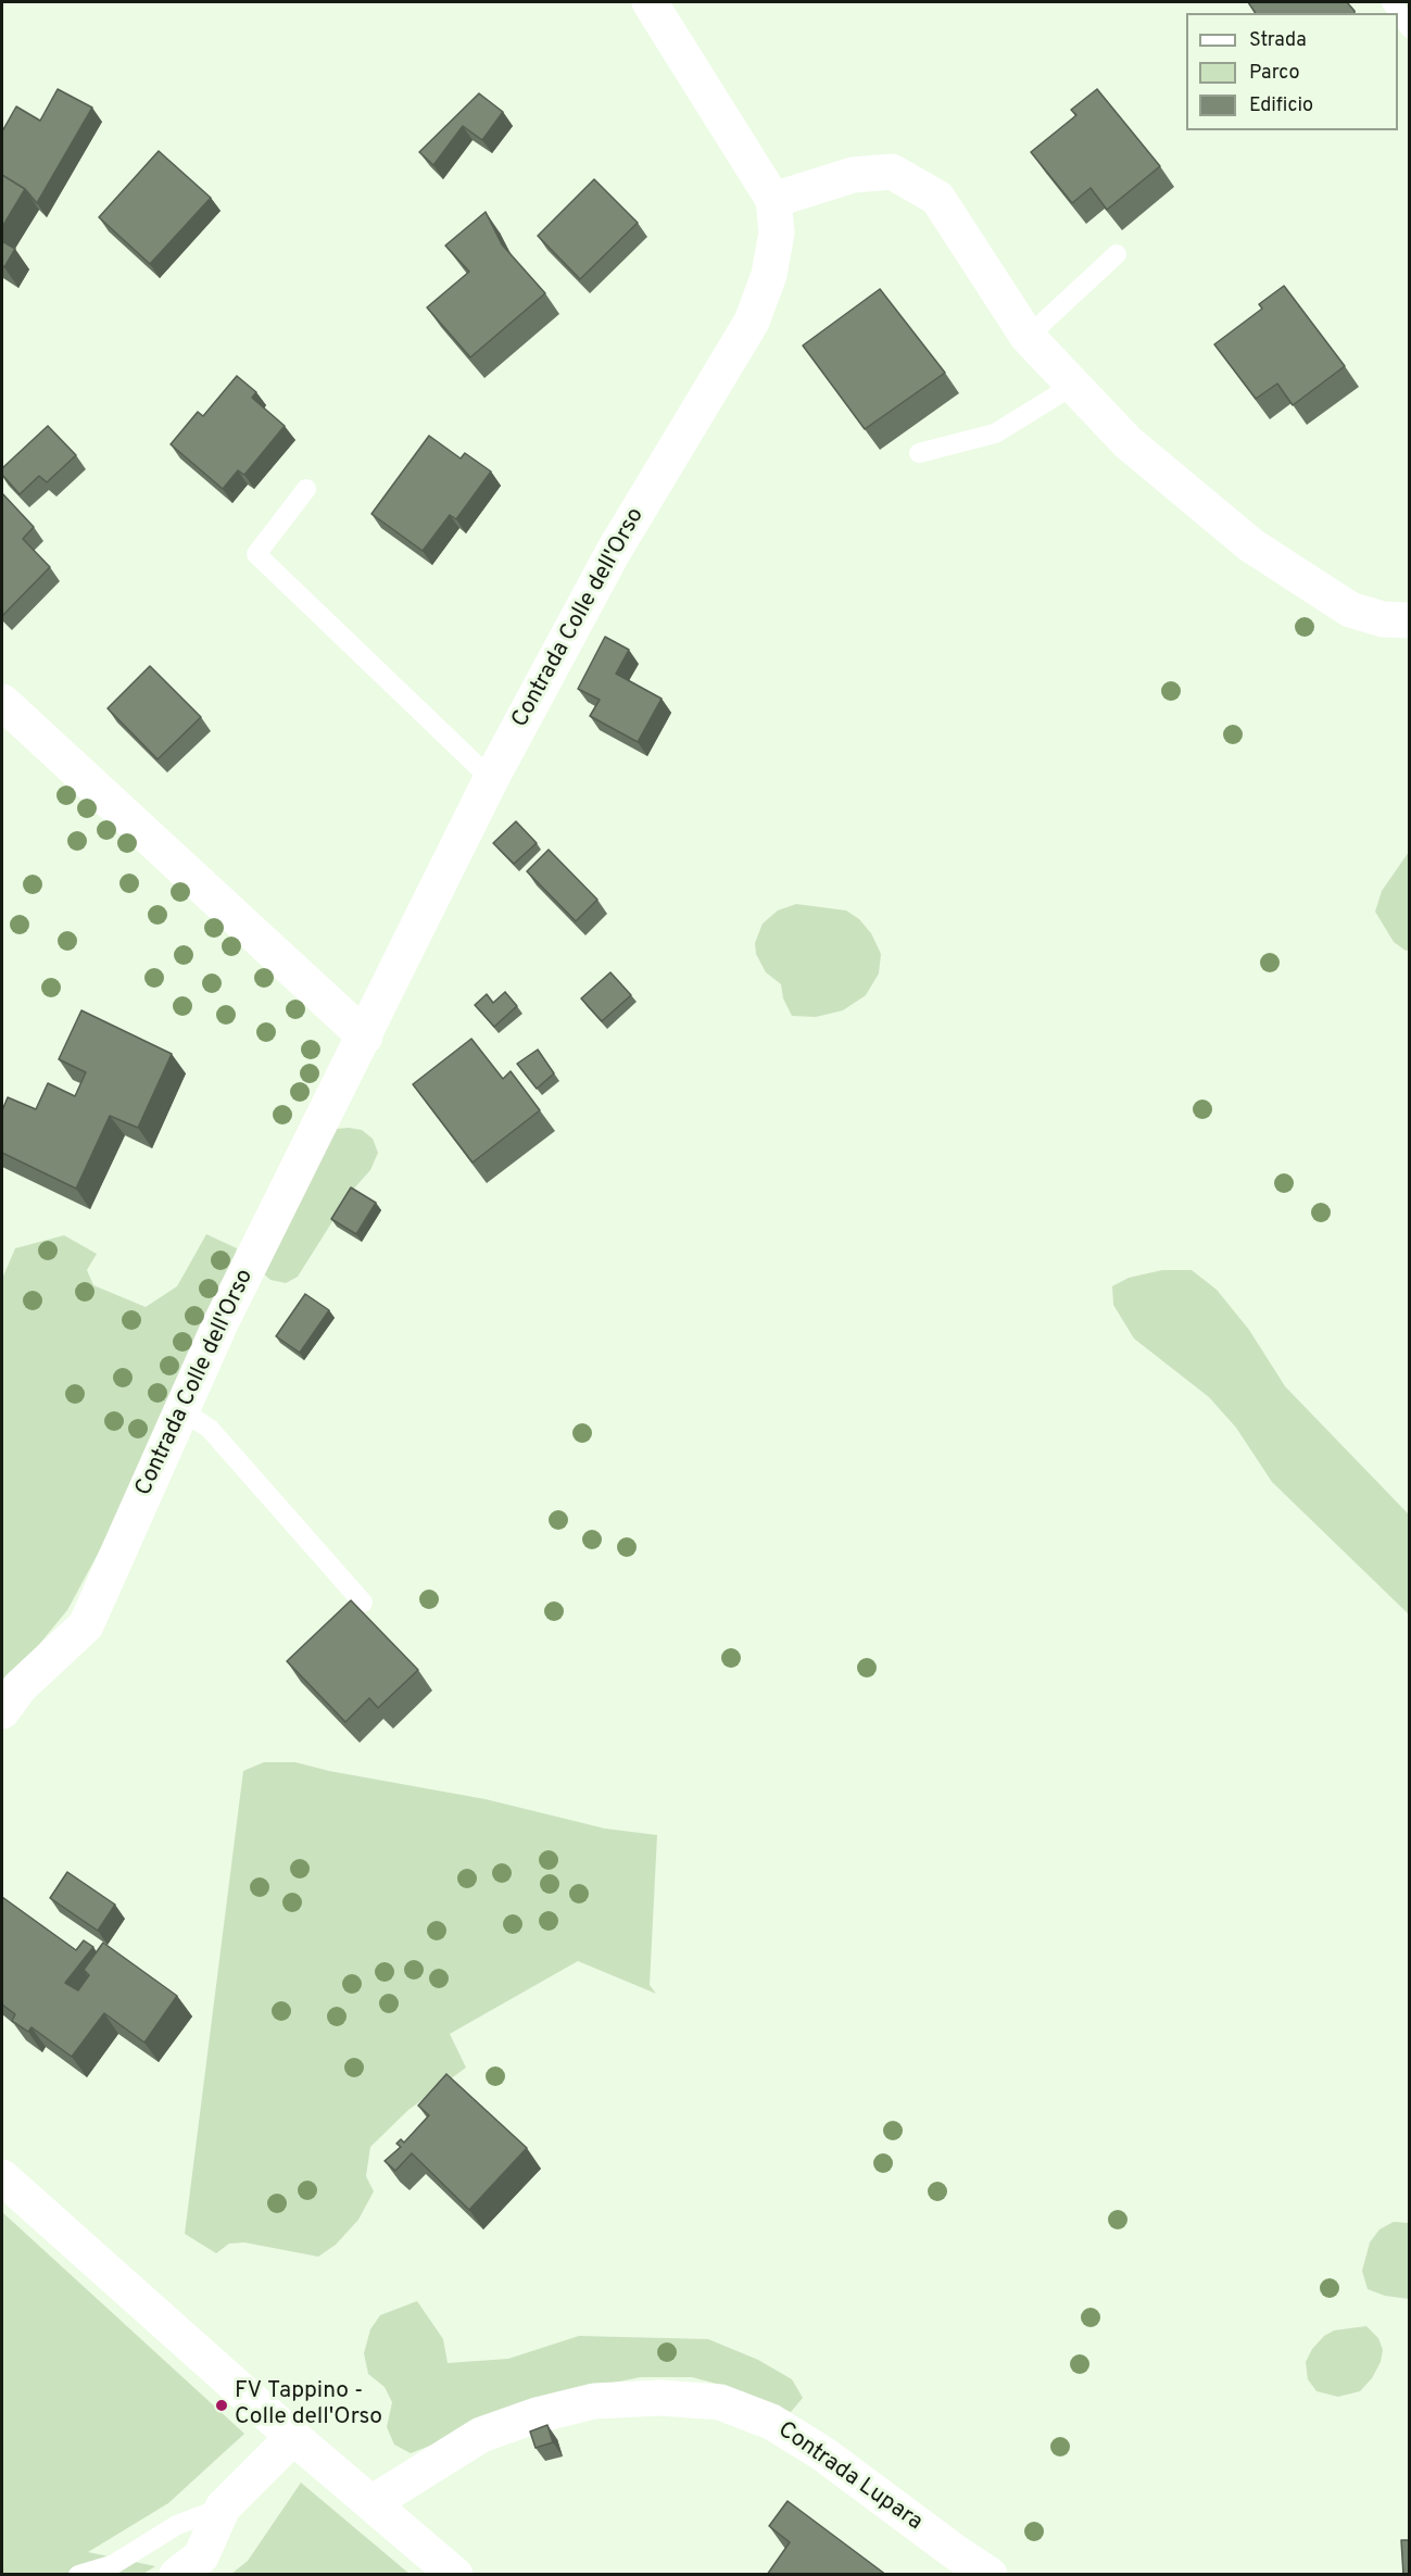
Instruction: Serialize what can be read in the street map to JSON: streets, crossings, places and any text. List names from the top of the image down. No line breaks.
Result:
{"streets":{"street":["Contrada Colle dell'Orso","Contrada Lupara"]},"places":["FV Tappino - Colle dell'Orso"],"legend":["Strada","Parco","Edificio"]}
